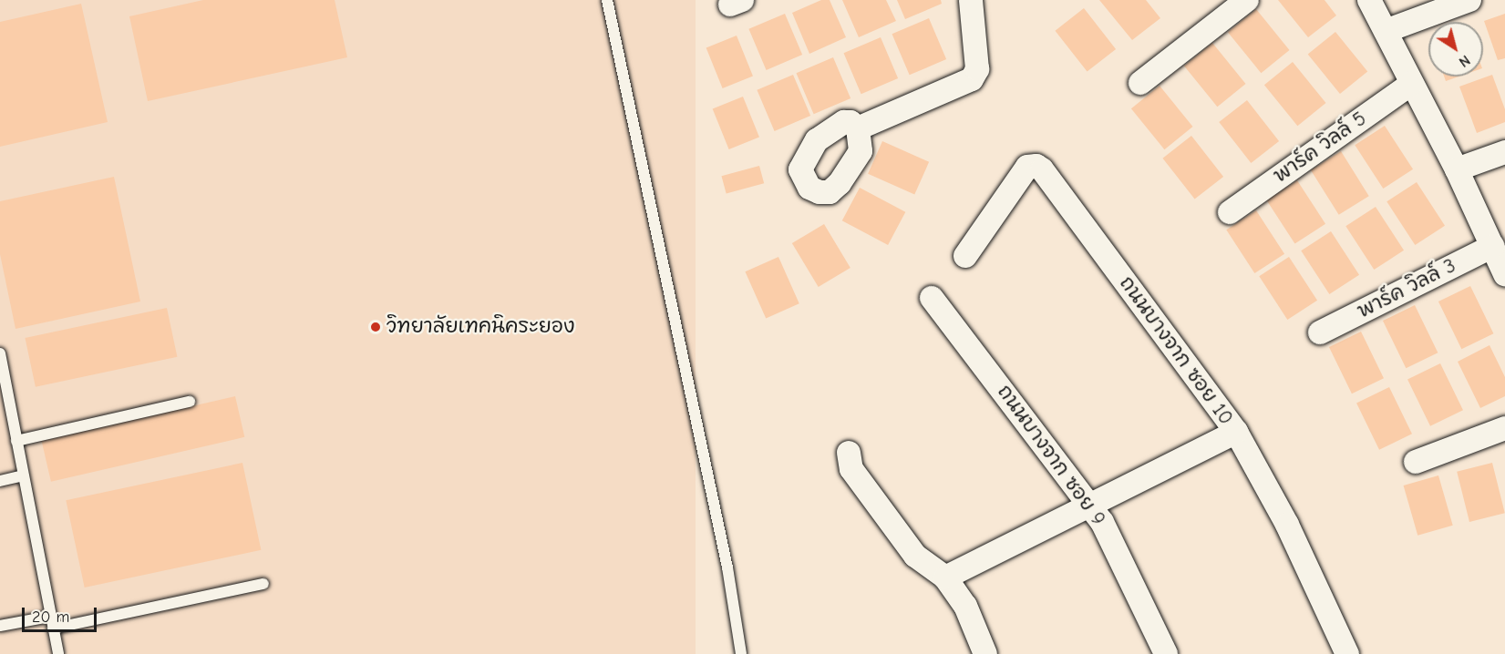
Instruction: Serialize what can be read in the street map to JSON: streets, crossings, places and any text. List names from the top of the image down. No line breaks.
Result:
{"streets":{"street":["พาร์ค วิลล์ 5","พาร์ค วิลล์ 3","ถนนบางจาก ซอย 10","ถนนบางจาก ซอย 9"]},"places":["วิทยาลัยเทคนิคระยอง"],"scale_bar":"20 m","north":"bottom right"}
